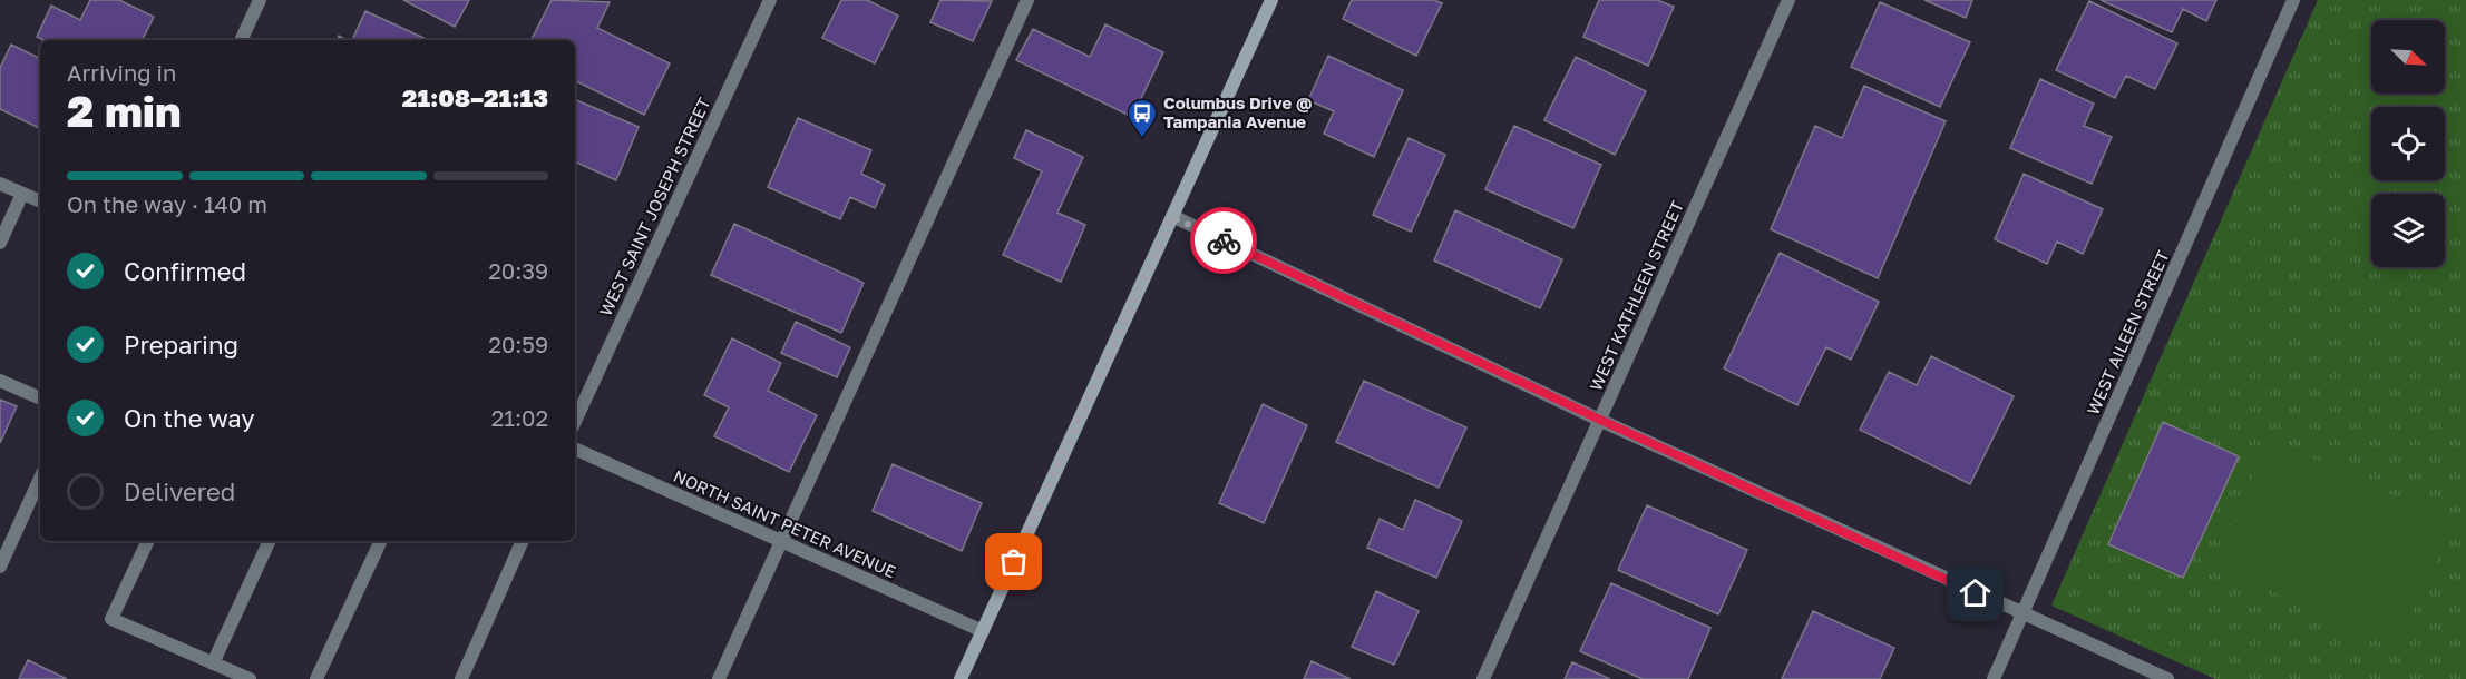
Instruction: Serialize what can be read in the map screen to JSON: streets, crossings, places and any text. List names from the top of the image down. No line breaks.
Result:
{"streets":{"street":["WEST SAINT JOSEPH STREET","WEST KATHLEEN STREET","WEST AILEEN STREET","NORTH SAINT PETER AVENUE"]},"places":{"bus stop":["Columbus Drive @ Tampania Avenue"]},"north":"bottom right","page":{"heading":["2 min","Arriving in","21:08–21:13"],"bar":"On the way · 140 m","list":[["Confirmed","20:39"],["Preparing","20:59"],["On the way","21:02"],"Delivered"]}}
